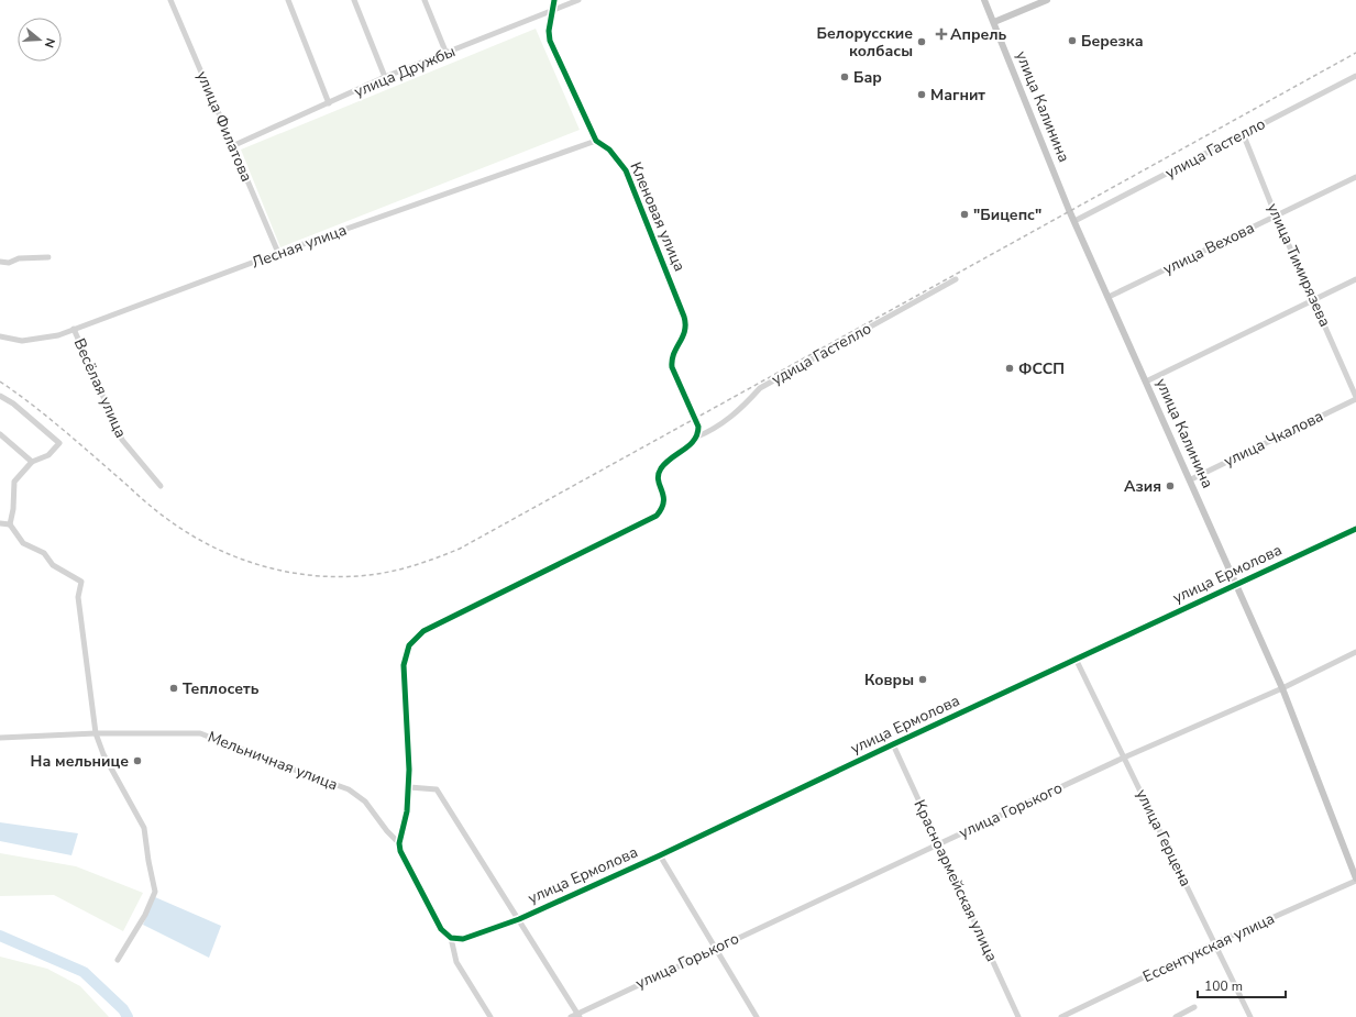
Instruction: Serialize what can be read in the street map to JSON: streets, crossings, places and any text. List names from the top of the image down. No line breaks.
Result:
{"streets":{"main road":["улица Калинина"],"street":["улица Дружбы","улица Филатова","улица Гастелло","Кленовая улица","Лесная улица","улица Вехова","улица Тимирязева","удица Гастелло","Весёлая улица","улица Чкалова","улица Ермолова","Мельничная улица","улица Горького","улица Герцена","Красноармейская улица","Ессентукская улица"]},"crossings":[["улица Дружбы","улица Филатова"],["улица Дружбы","Кленовая улица"],["улица Калинина","улица Гастелло"],["улица Калинина","улица Вехова"],["улица Калинина","улица Чкалова"],["улица Калинина","улица Ермолова"],["улица Калинина","улица Горького"],["улица Калинина","Ессентукская улица"],["улица Филатова","Лесная улица"],["улица Гастелло","улица Тимирязева"],["Кленовая улица","Лесная улица"],["Кленовая улица","удица Гастелло"],["Лесная улица","Весёлая улица"],["улица Вехова","улица Тимирязева"],["улица Тимирязева","улица Чкалова"],["улица Ермолова","улица Герцена"],["улица Ермолова","Красноармейская улица"],["улица Горького","улица Герцена"],["улица Горького","Красноармейская улица"],["улица Герцена","Ессентукская улица"]],"places":{"health":["Апрель"],"other":["Березка","Белорусские колбасы","Бар","Магнит","\"Бицепс\"","ФССП","Азия","Ковры","Теплосеть","На мельнице"]},"scale_bar":"100 m","north":"right"}
